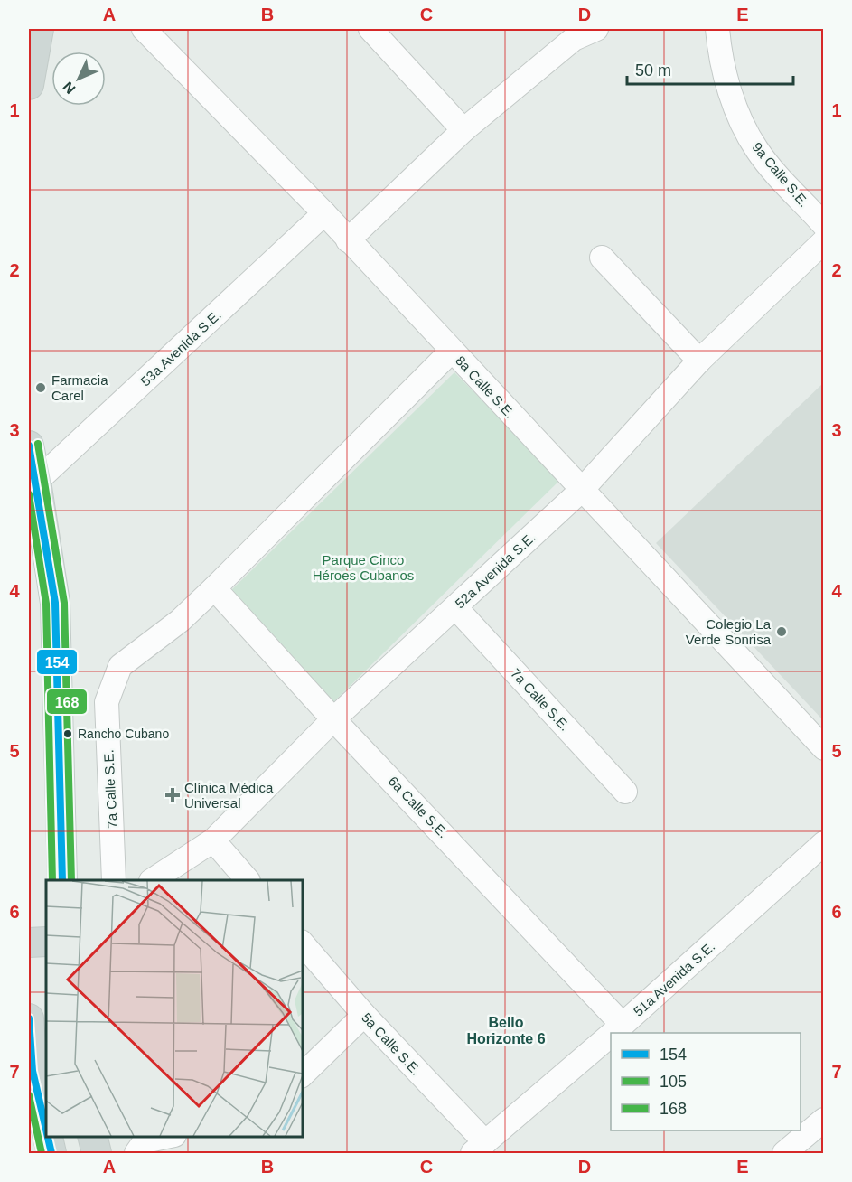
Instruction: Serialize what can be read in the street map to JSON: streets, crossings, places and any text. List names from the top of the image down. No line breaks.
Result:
{"streets":{"street":["9a Calle S.E.","53a Avenida S.E.","8a Calle S.E.","52a Avenida S.E.","7a Calle S.E.","6a Calle S.E.","51a Avenida S.E.","5a Calle S.E."]},"crossings":[["53a Avenida S.E.","8a Calle S.E."],["8a Calle S.E.","52a Avenida S.E."],["52a Avenida S.E.","7a Calle S.E."],["52a Avenida S.E.","6a Calle S.E."],["7a Calle S.E.","6a Calle S.E."],["6a Calle S.E.","51a Avenida S.E."],["51a Avenida S.E.","5a Calle S.E."]],"districts":["Bello Horizonte 6"],"parks":["Parque Cinco Héroes Cubanos"],"places":{"other":["Farmacia Carel","Colegio La Verde Sonrisa","Rancho Cubano"],"health":["Clínica Médica Universal"]},"lines":["transit line 168","transit line 154","transit line 105"],"legend":["154","105","168"],"scale_bar":"50 m","north":"bottom left","grid":{"columns":["A","B","C","D","E"],"rows":["1","2","3","4","5","6","7"]}}
